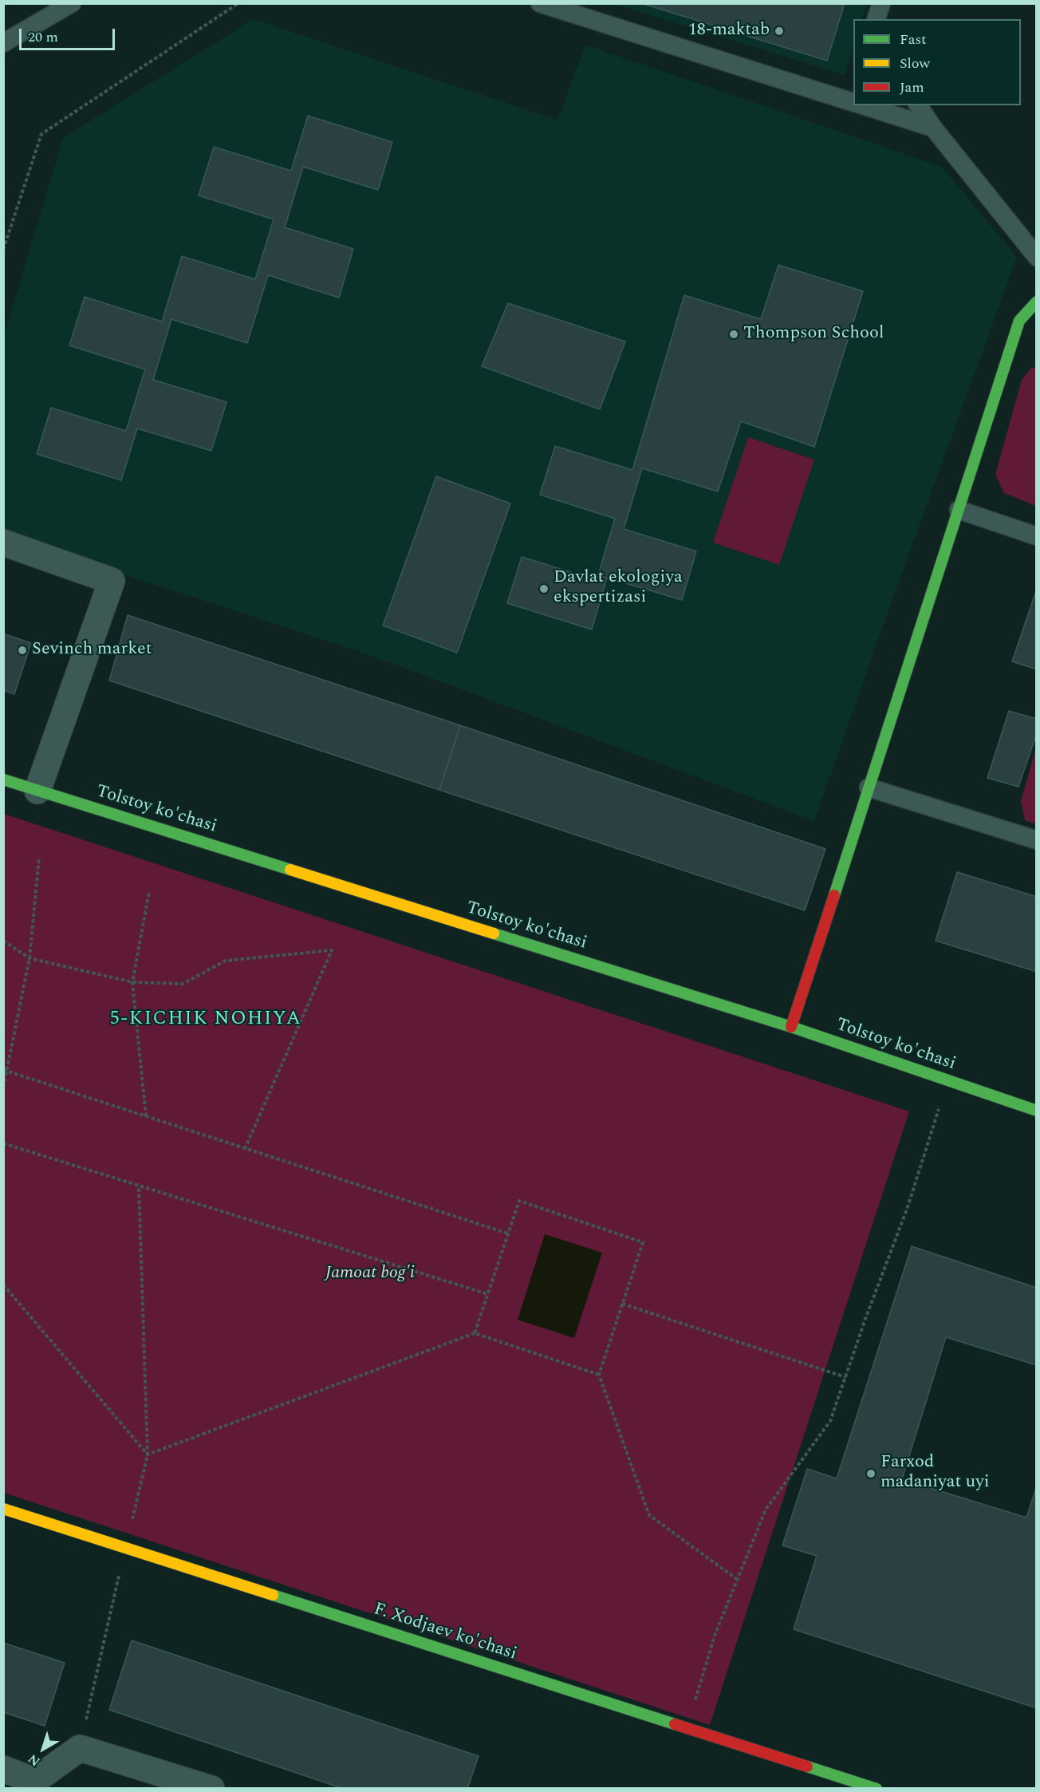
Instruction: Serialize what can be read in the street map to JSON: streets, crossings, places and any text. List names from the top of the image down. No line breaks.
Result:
{"streets":{"street":["Tolstoy ko'chasi","F. Xodjaev ko'chasi"]},"districts":["5-KICHIK NOHIYA"],"parks":["Jamoat bog'i"],"places":["18-maktab","Thompson School","Davlat ekologiya ekspertizasi","Sevinch market","Farxod madaniyat uyi"],"legend":["Fast","Slow","Jam"],"scale_bar":"20 m","north":"bottom left"}
